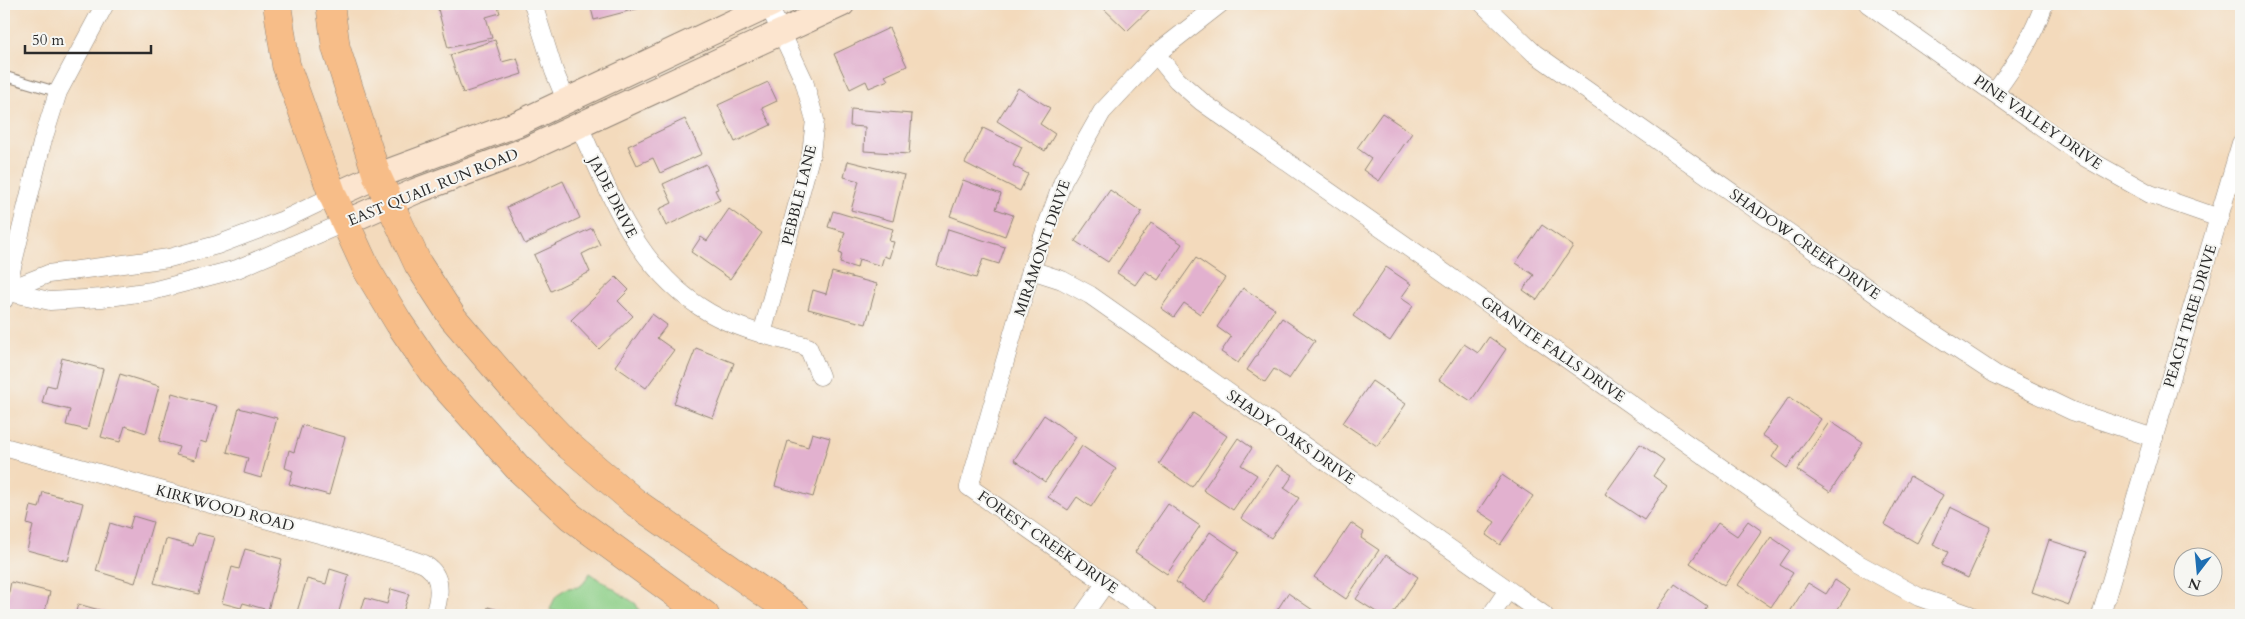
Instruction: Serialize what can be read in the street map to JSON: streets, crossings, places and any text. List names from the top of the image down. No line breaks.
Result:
{"streets":{"street":["PINE VALLEY DRIVE","EAST QUAIL RUN ROAD","PEBBLE LANE","JADE DRIVE","SHADOW CREEK DRIVE","MIRAMONT DRIVE","PEACH TREE DRIVE","GRANITE FALLS DRIVE","SHADY OAKS DRIVE","KIRKWOOD ROAD","FOREST CREEK DRIVE"]},"crossings":[["PINE VALLEY DRIVE","PEACH TREE DRIVE"],["EAST QUAIL RUN ROAD","PEBBLE LANE"],["EAST QUAIL RUN ROAD","JADE DRIVE"],["PEBBLE LANE","JADE DRIVE"],["SHADOW CREEK DRIVE","PEACH TREE DRIVE"],["MIRAMONT DRIVE","GRANITE FALLS DRIVE"],["MIRAMONT DRIVE","SHADY OAKS DRIVE"],["MIRAMONT DRIVE","FOREST CREEK DRIVE"]],"scale_bar":"50 m","north":"bottom"}
